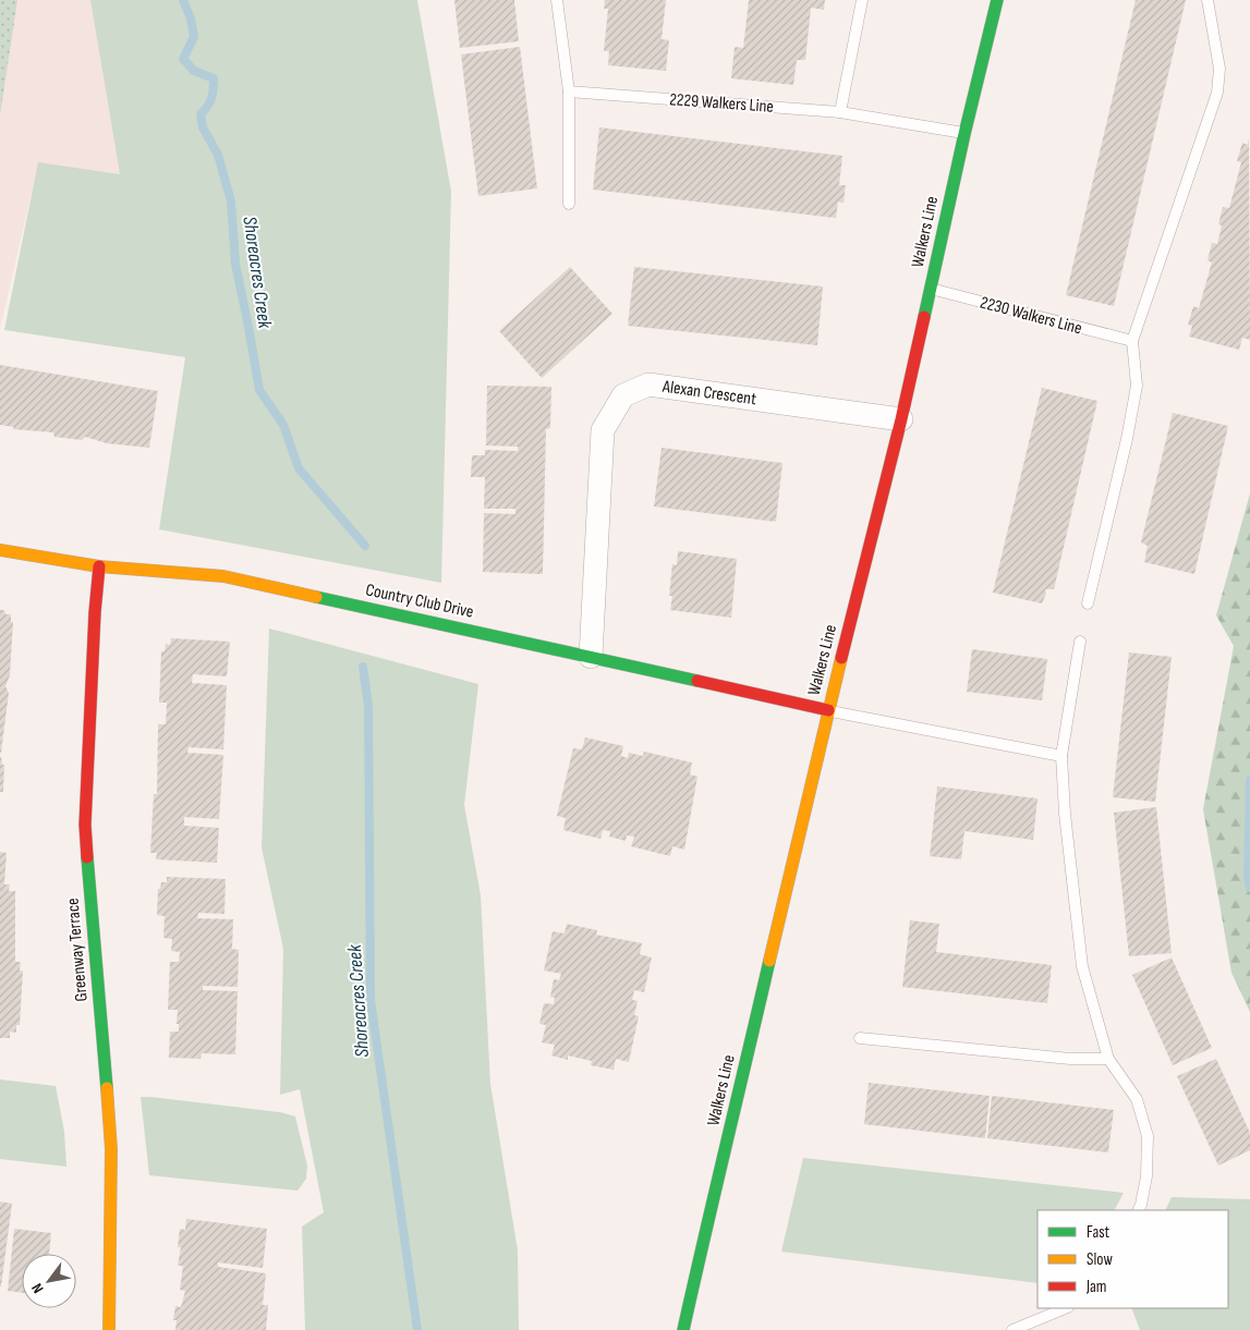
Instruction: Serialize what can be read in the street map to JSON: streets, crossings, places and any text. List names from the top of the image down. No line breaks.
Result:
{"streets":{"street":["Walkers Line","Alexan Crescent","Country Club Drive","Greenway Terrace"],"lane":["2229 Walkers Line","2230 Walkers Line"]},"crossings":[["2229 Walkers Line","Walkers Line"],["Walkers Line","2230 Walkers Line"],["Walkers Line","Alexan Crescent"],["Walkers Line","Country Club Drive"],["Alexan Crescent","Country Club Drive"],["Country Club Drive","Greenway Terrace"]],"water":["Shoreacres Creek"],"legend":["Fast","Slow","Jam"],"north":"bottom left"}
